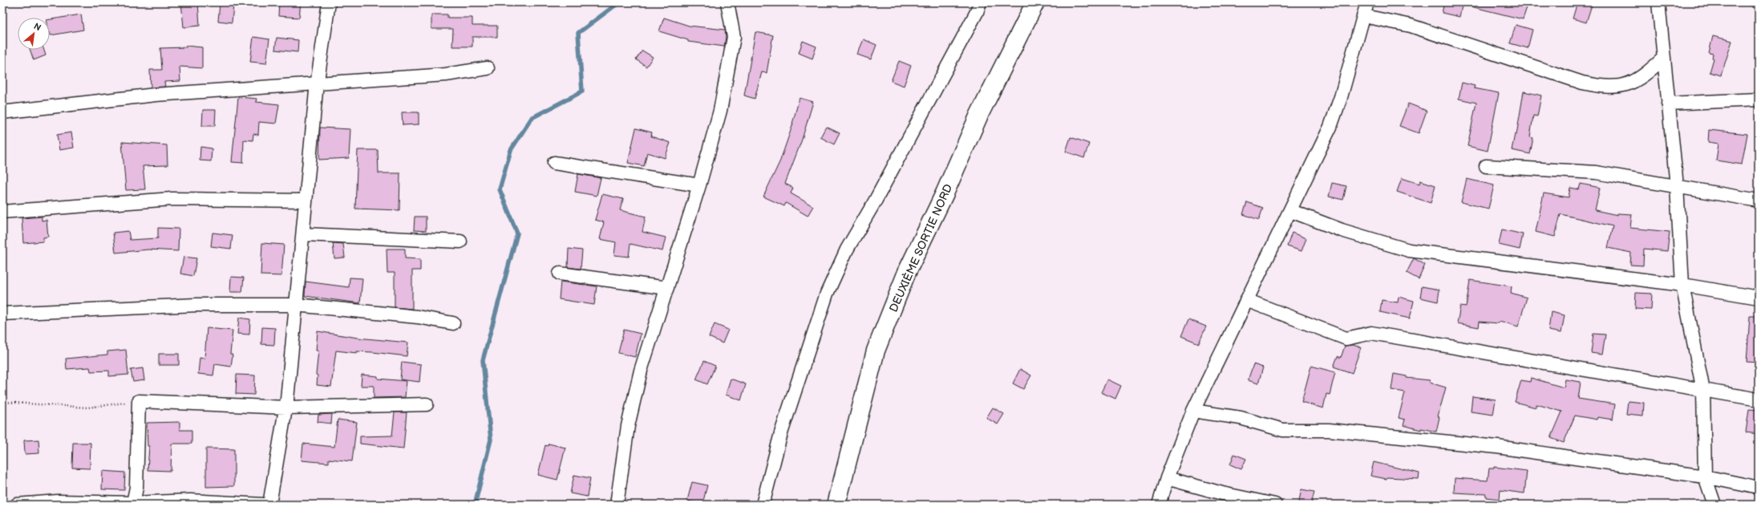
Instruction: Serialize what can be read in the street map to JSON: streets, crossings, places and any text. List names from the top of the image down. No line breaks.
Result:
{"streets":{"main road":["DEUXIÈME SORTIE NORD"]},"north":"top right"}
